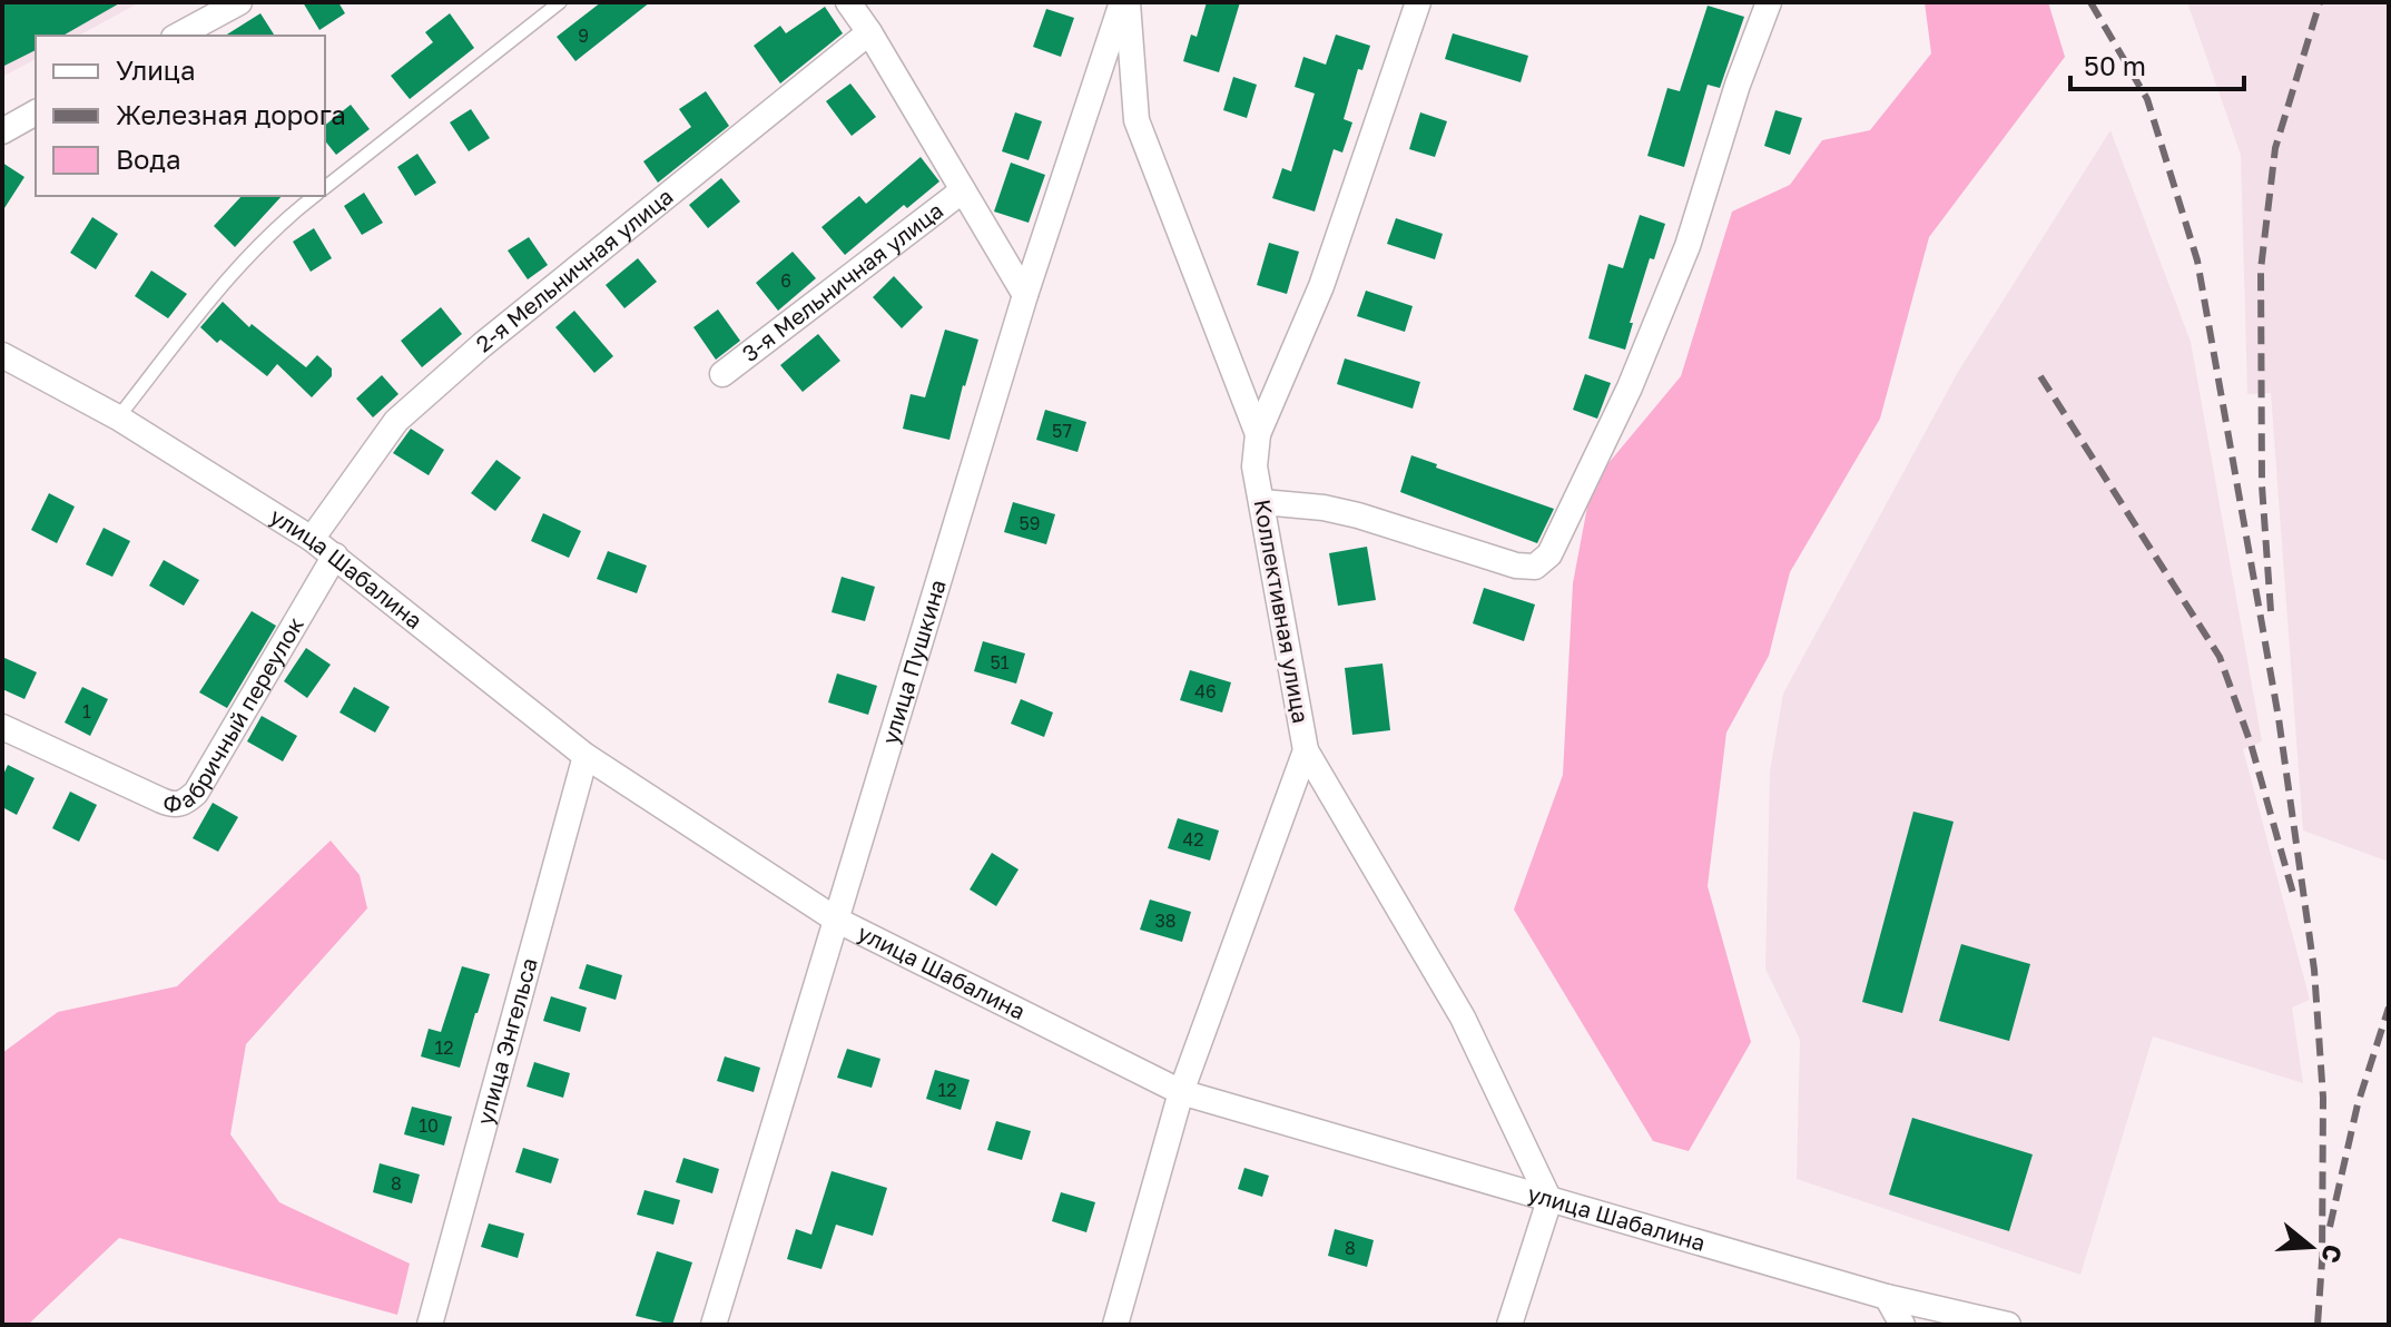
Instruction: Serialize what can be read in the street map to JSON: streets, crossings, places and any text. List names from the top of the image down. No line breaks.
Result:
{"streets":{"street":["2-я Мельничная улица","3-я Мельничная улица","улица Шабалина","Коллективная улица","улица Пушкина","Фабричный переулок","улица Энгельса"]},"crossings":[["2-я Мельничная улица","улица Шабалина"],["улица Шабалина","Коллективная улица"],["улица Шабалина","улица Пушкина"],["улица Шабалина","Фабричный переулок"],["улица Шабалина","улица Энгельса"]],"house_numbers":["9","6","57","59","51","46","1","42","38","12","12","10","8","8"],"legend":["Улица","Железная дорога","Вода"],"scale_bar":"50 m","north":"right"}
